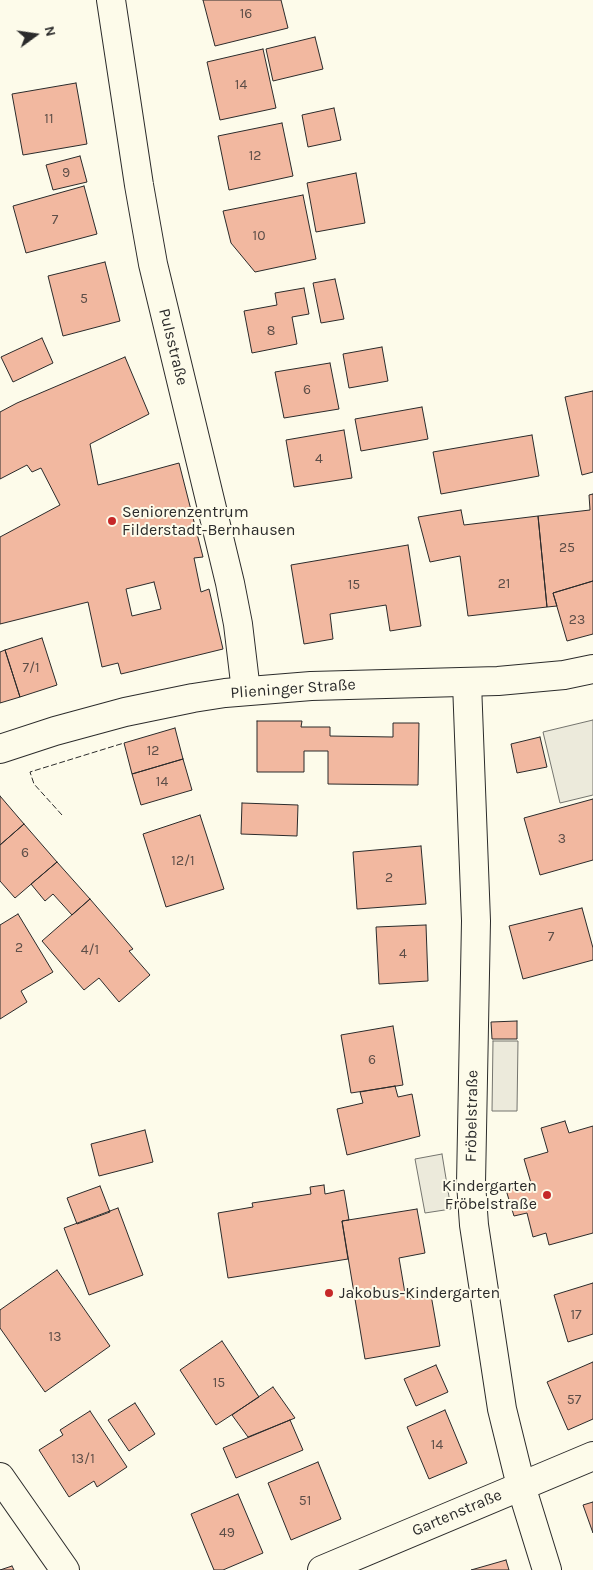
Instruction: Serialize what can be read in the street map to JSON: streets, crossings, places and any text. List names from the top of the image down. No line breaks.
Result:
{"streets":{"street":["Pulsstraße","Plieninger Straße","Fröbelstraße","Gartenstraße"]},"crossings":[["Pulsstraße","Plieninger Straße"],["Plieninger Straße","Fröbelstraße"],["Fröbelstraße","Gartenstraße"]],"places":["Seniorenzentrum Filderstadt-Bernhausen","Kindergarten Fröbelstraße","Jakobus-Kindergarten"],"house_numbers":["16","14","11","12","9","7","10","5","8","6","4","25","21","15","23","7/1","12","14","3","6","12/1","2","7","2","4/1","4","6","17","13","15","57","14","13/1","51","49"],"north":"right"}
